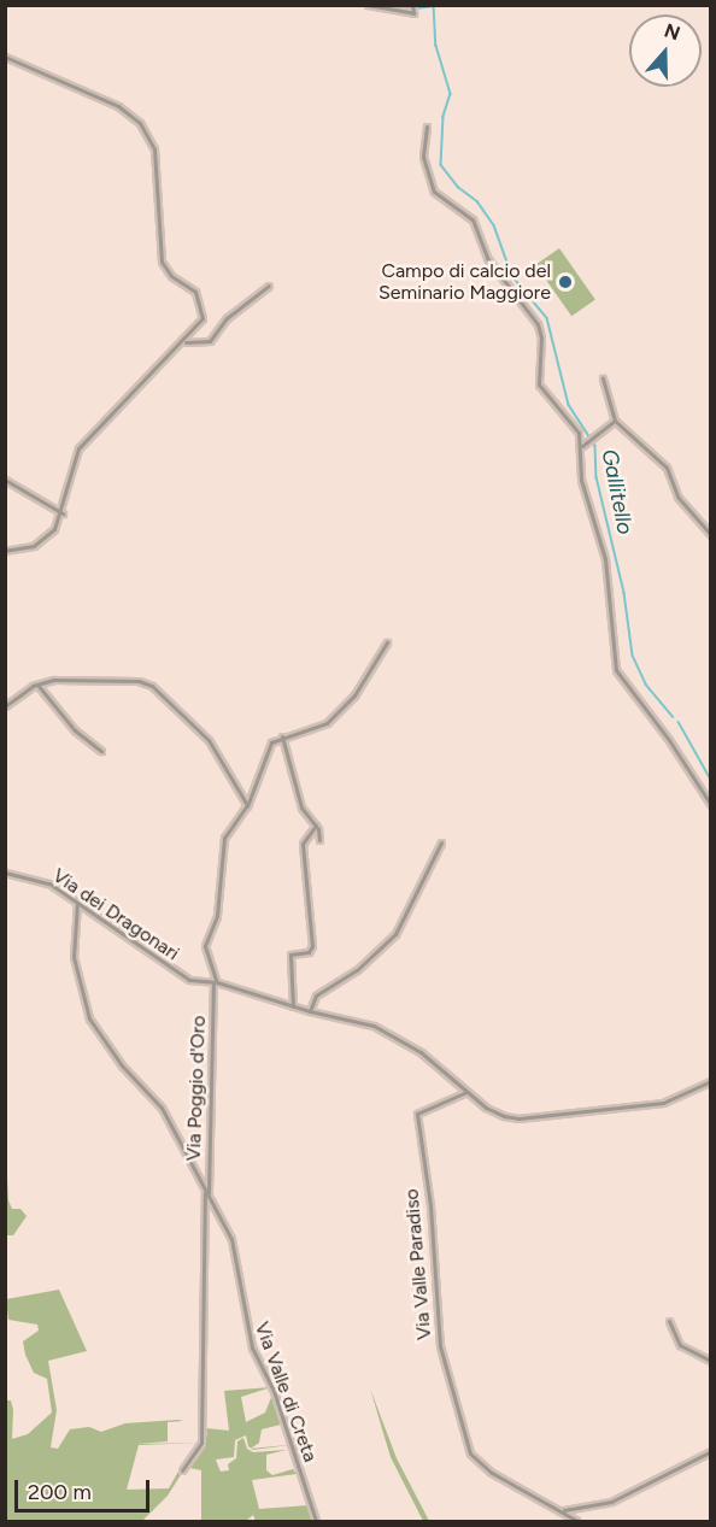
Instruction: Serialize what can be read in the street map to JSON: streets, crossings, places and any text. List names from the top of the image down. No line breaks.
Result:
{"streets":{"street":["Via dei Dragonari","Via Poggio d'Oro","Via Valle Paradiso","Via Valle di Creta"]},"crossings":[["Via dei Dragonari","Via Poggio d'Oro"],["Via dei Dragonari","Via Valle di Creta"],["Via Poggio d'Oro","Via Valle di Creta"]],"water":["Gallitello"],"places":["Campo di calcio del Seminario Maggiore"],"scale_bar":"200 m","north":"top"}
